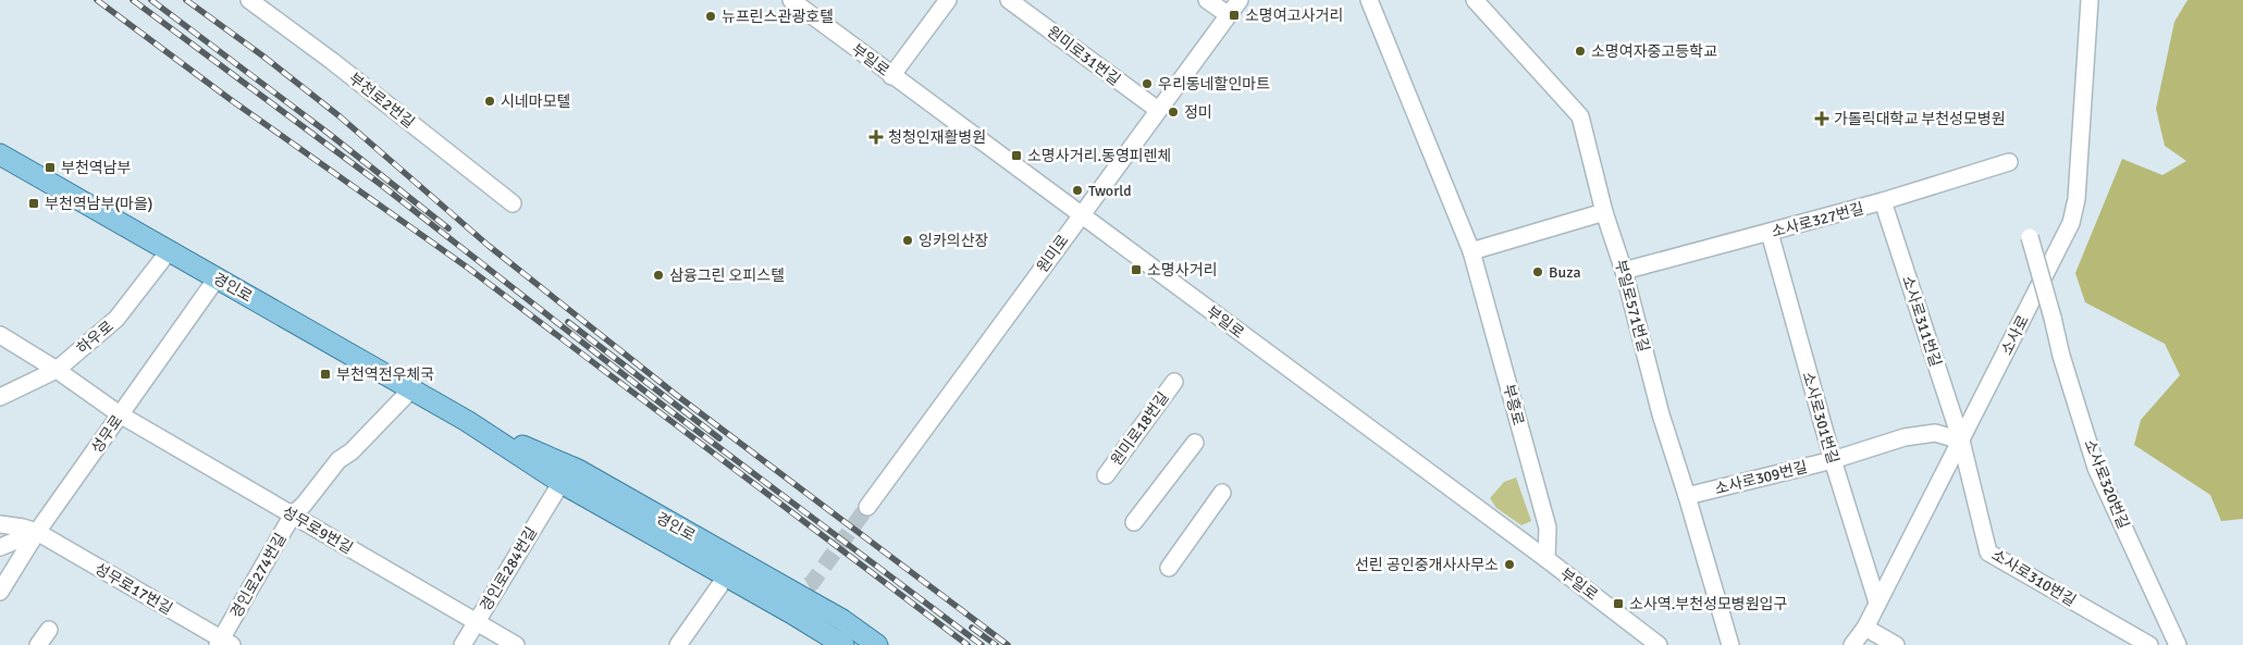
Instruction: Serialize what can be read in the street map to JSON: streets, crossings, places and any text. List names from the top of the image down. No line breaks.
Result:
{"streets":{"main road":["경인로"],"street":["원미로31번길","부일로","부천로2번길","소사로327번길","원미로","부일로571번길","소사로311번길","소사로","하우로","부흥로","소사로301번길","원미로18번길","성무로","소사로309번길","소사로320번길","성무로9번길","경인로284번길","경인로274번길","소사로310번길","성무로17번길"]},"crossings":[["원미로31번길","원미로"],["부일로","원미로"],["부일로","부흥로"],["소사로327번길","부일로571번길"],["소사로327번길","소사로311번길"],["소사로327번길","소사로301번길"],["경인로","하우로"],["경인로","성무로"],["경인로","경인로284번길"],["경인로","경인로274번길"],["부일로571번길","소사로309번길"],["소사로311번길","소사로"],["소사로311번길","소사로309번길"],["소사로311번길","소사로310번길"],["소사로","소사로301번길"],["소사로","소사로309번길"],["소사로","소사로310번길"],["하우로","성무로9번길"],["소사로301번길","소사로309번길"],["성무로","성무로9번길"],["성무로","성무로17번길"],["소사로309번길","소사로310번길"],["성무로9번길","경인로284번길"],["성무로9번길","경인로274번길"],["경인로274번길","성무로17번길"]],"places":{"transit":["소명여고사거리","소명사거리.동영피렌체","부천역남부","부천역남부(마을)","소명사거리","부천역전우체국","소사역.부천성모병원입구"],"other":["뉴프린스관광호텔","소명여자중고등학교","우리동네할인마트","시네마모텔","정미","Tworld","잉카의산장","Buza","삼융그린 오피스텔","선린 공인중개사사무소"],"health":["가톨릭대학교 부천성모병원","청청인재활병원"]}}
